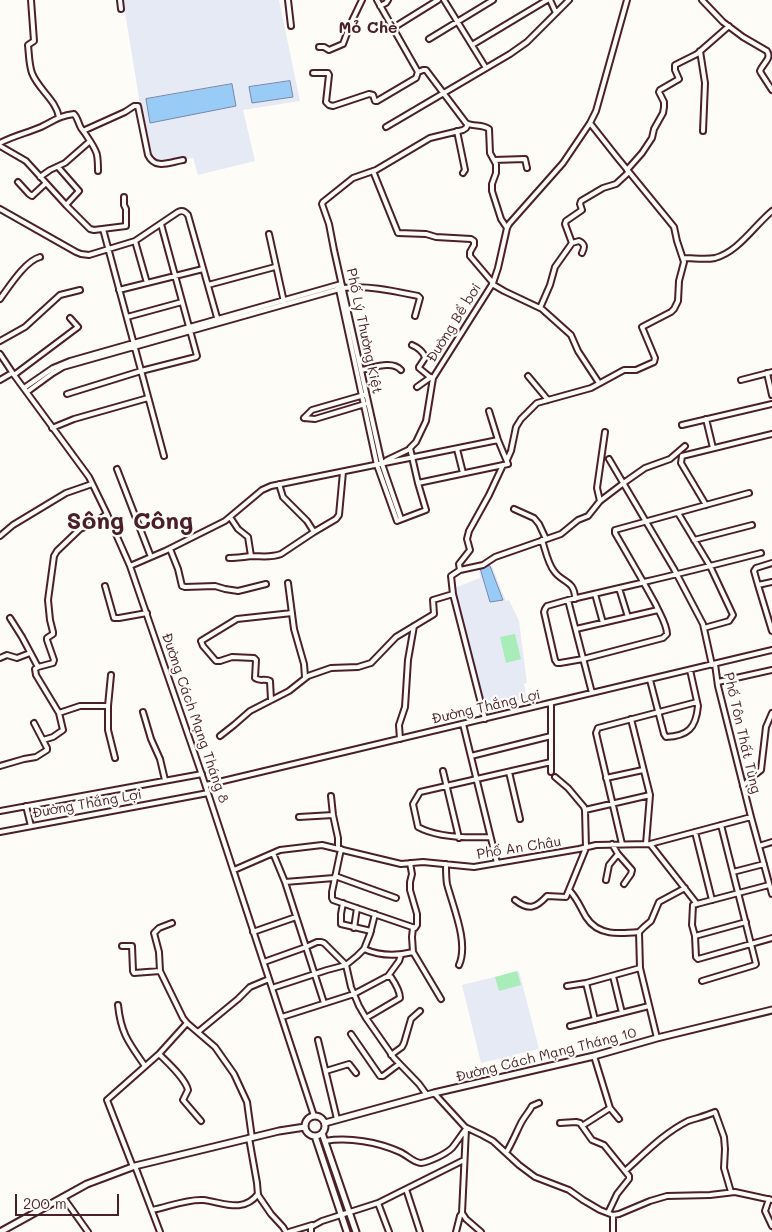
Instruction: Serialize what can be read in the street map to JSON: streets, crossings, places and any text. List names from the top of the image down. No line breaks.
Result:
{"streets":{"main road":["Đường Cách Mạng Tháng 10"],"street":["Đường Bể bơi","Phố Lý Thường Kiệt","Đường Thắng Lợi","Đường Cách Mạng Tháng 8","Phố Tôn Thất Tùng","Phố An Châu"]},"crossings":[["Đường Thắng Lợi","Đường Cách Mạng Tháng 8"],["Đường Thắng Lợi","Phố Tôn Thất Tùng"],["Đường Cách Mạng Tháng 8","Phố An Châu"],["Đường Cách Mạng Tháng 8","Đường Cách Mạng Tháng 10"],["Phố Tôn Thất Tùng","Phố An Châu"]],"districts":["Mỏ Chè","Sông Công"],"scale_bar":"200 m"}
